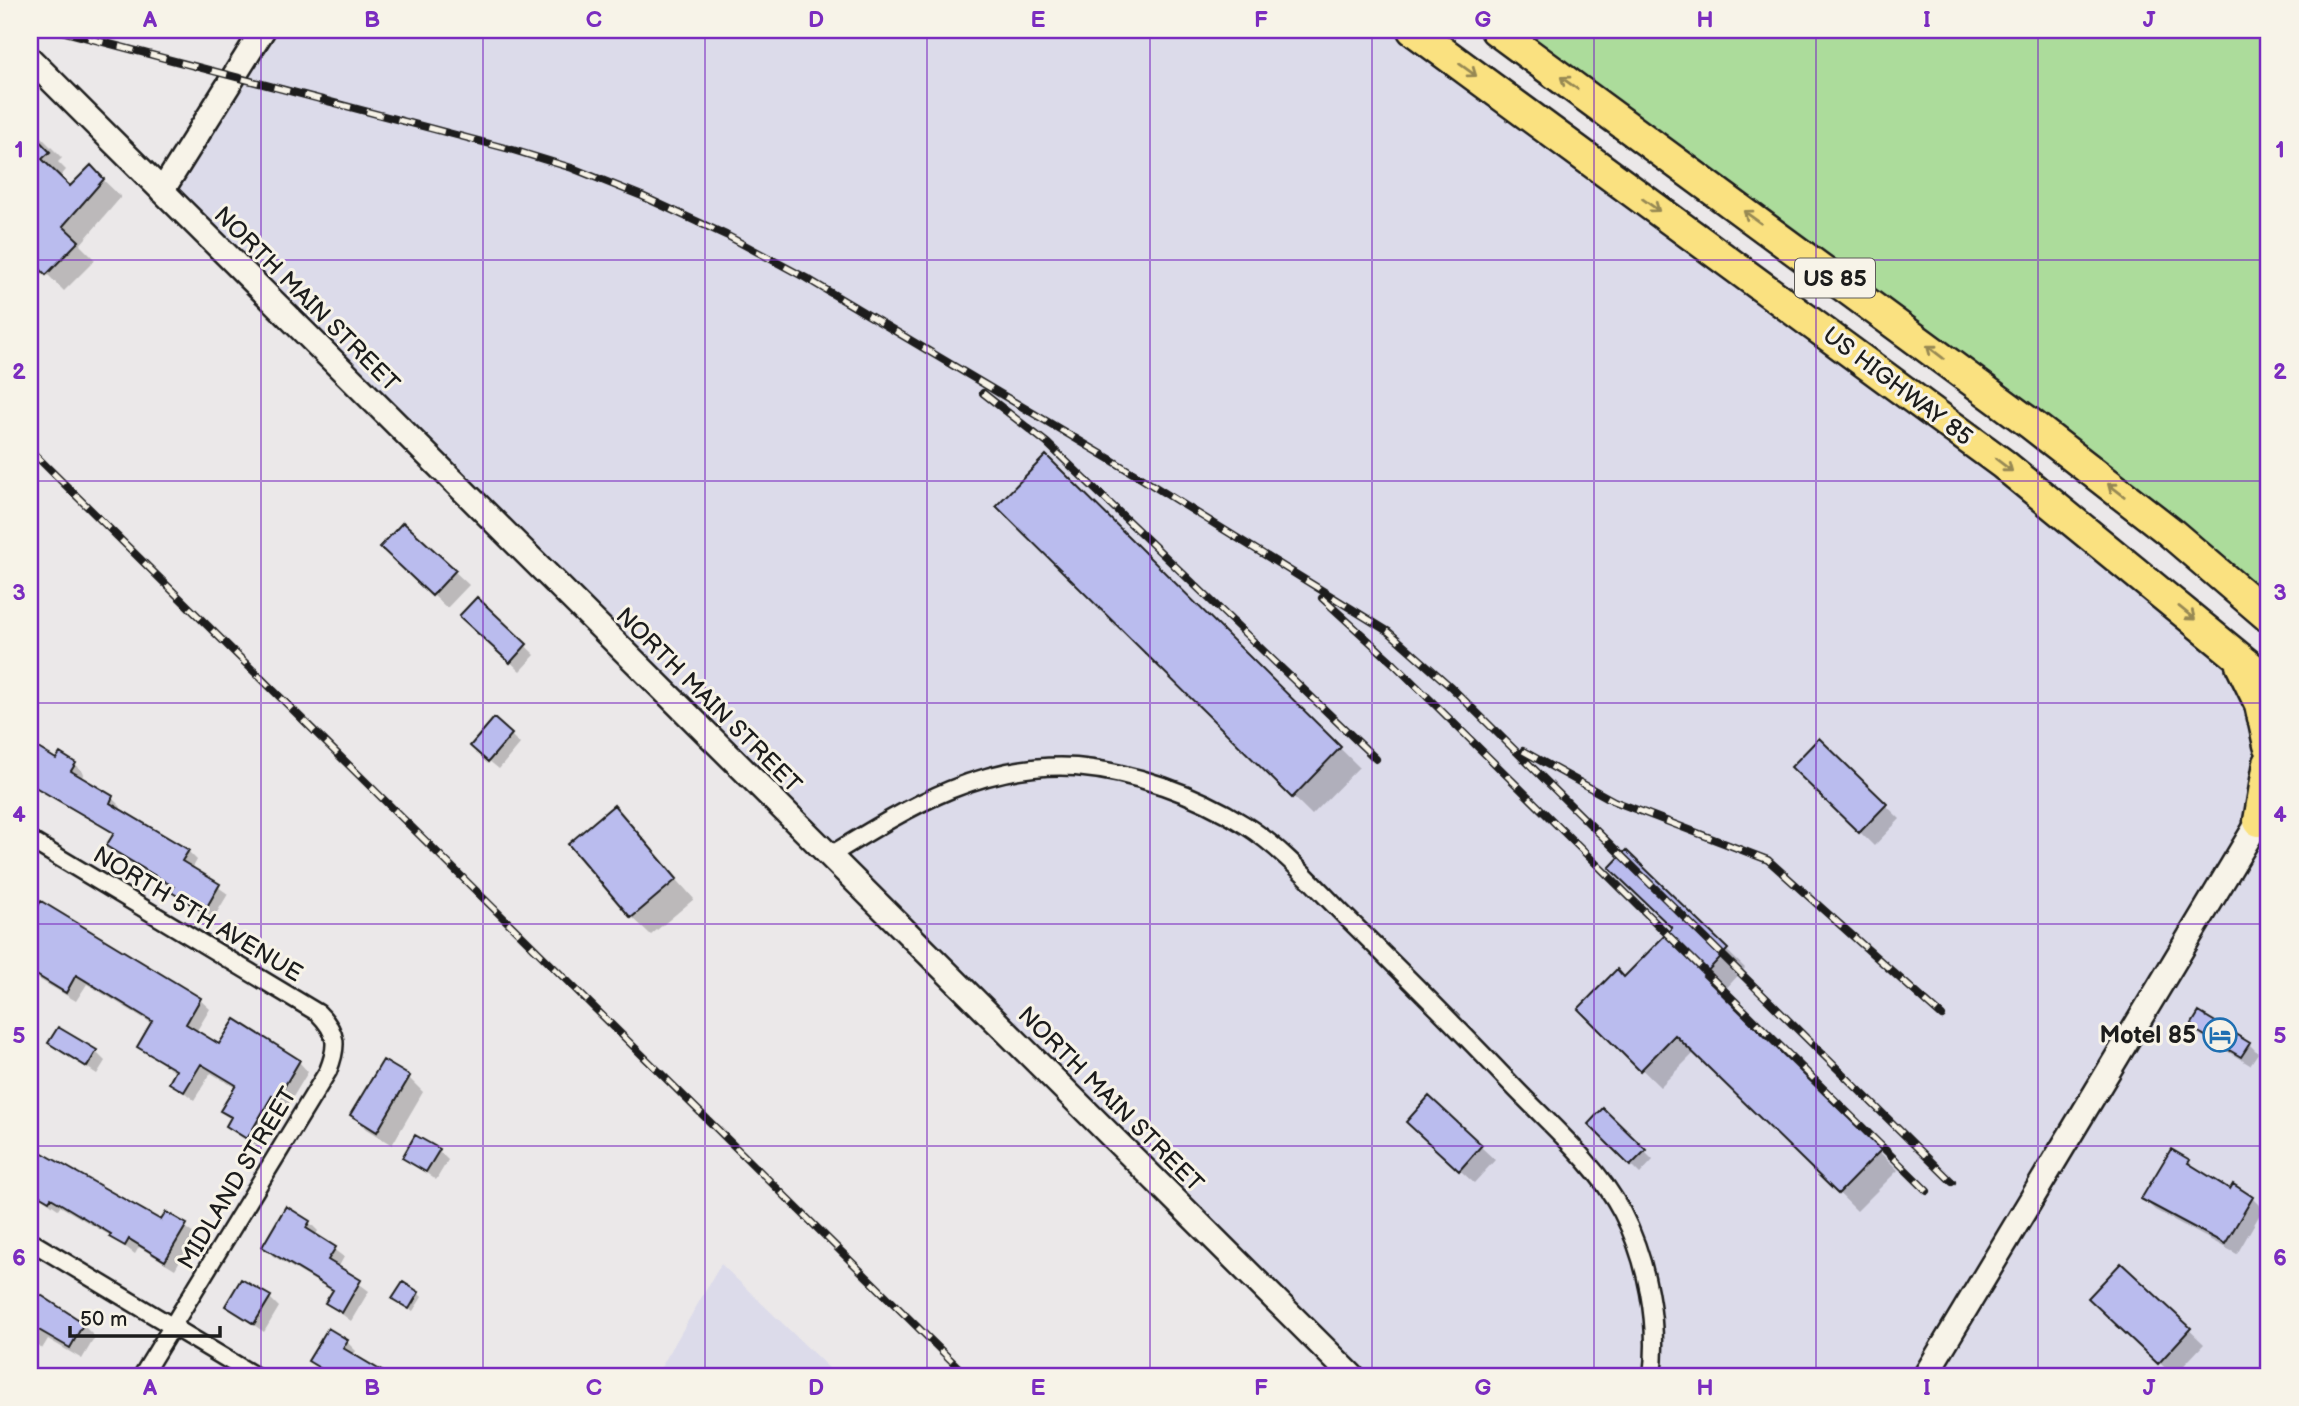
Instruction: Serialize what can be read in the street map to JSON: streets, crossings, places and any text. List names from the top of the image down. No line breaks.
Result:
{"streets":{"highway":["US 85","US HIGHWAY 85"],"street":["NORTH MAIN STREET","NORTH 5TH AVENUE","MIDLAND STREET"]},"crossings":[["NORTH 5TH AVENUE","MIDLAND STREET"]],"places":{"hotel":["Motel 85"]},"scale_bar":"50 m","grid":{"columns":["A","B","C","D","E","F","G","H","I","J"],"rows":["1","2","3","4","5","6"]}}
